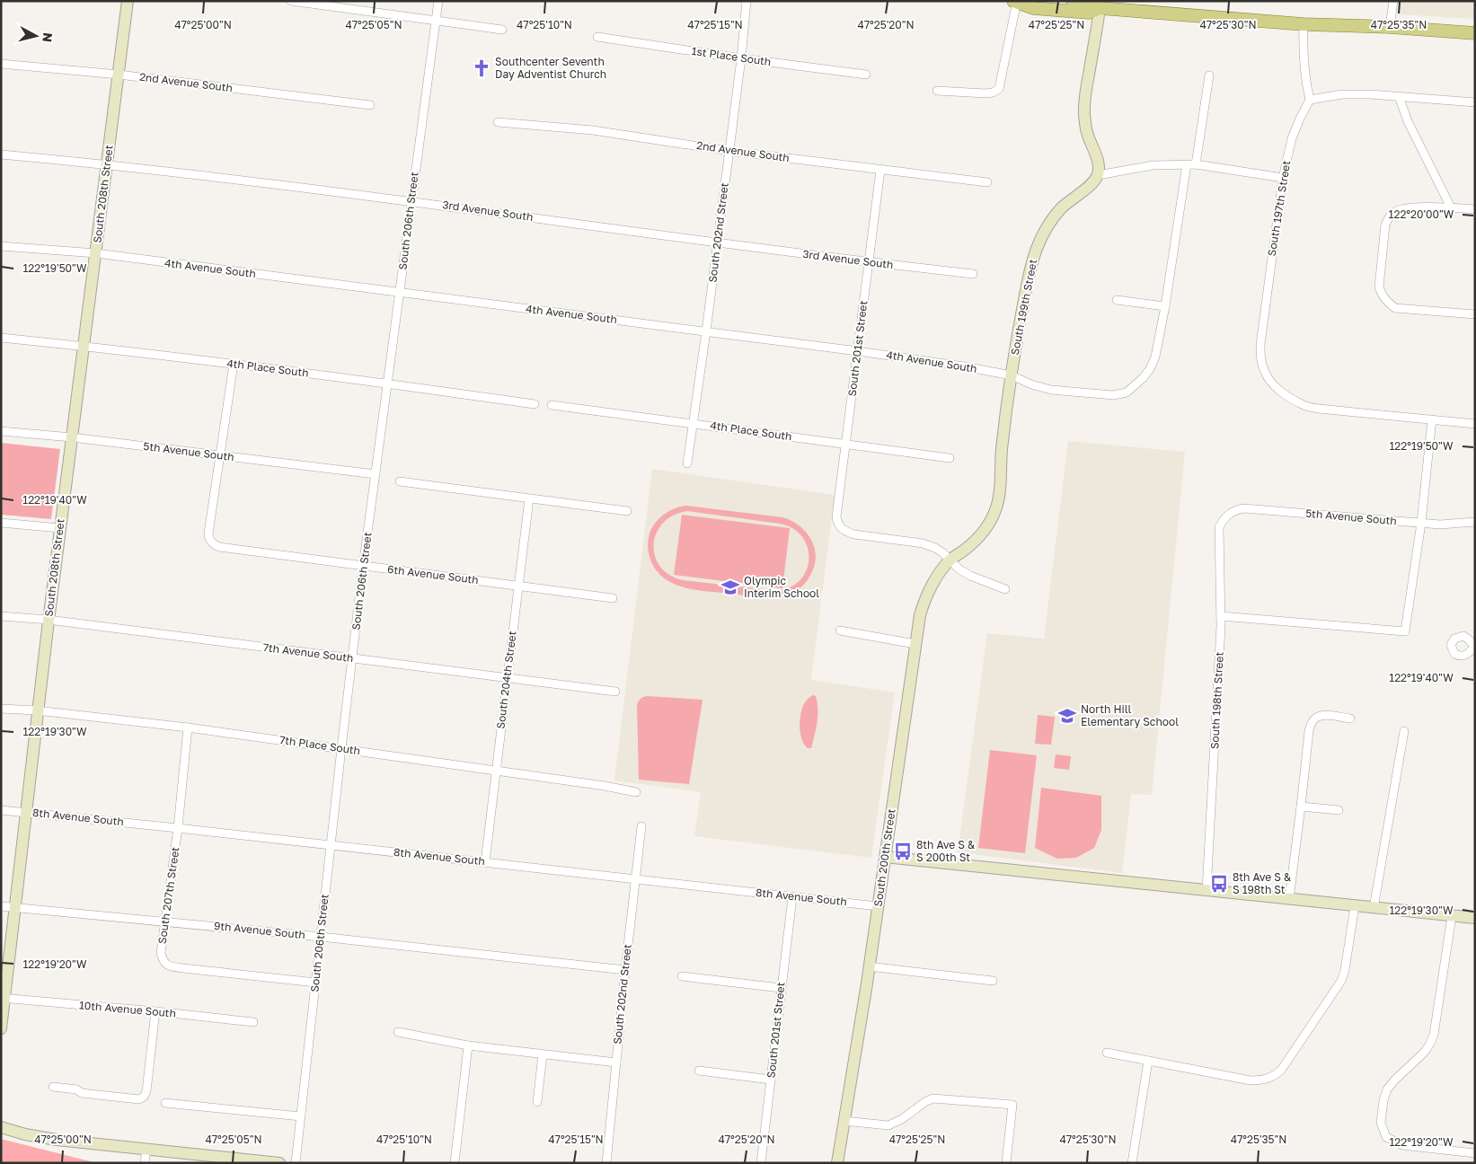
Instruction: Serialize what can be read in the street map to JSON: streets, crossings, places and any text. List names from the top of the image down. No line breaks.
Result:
{"streets":{"street":["1st Place South","2nd Avenue South","South 208th Street","South 197th Street","3rd Avenue South","South 206th Street","South 202nd Street","4th Avenue South","South 199th Street","South 201st Street","4th Place South","5th Avenue South","6th Avenue South","7th Avenue South","South 204th Street","South 198th Street","7th Place South","8th Avenue South","South 200th Street","South 207th Street","9th Avenue South","10th Avenue South"]},"crossings":[["1st Place South","South 202nd Street"],["2nd Avenue South","South 208th Street"],["2nd Avenue South","South 202nd Street"],["2nd Avenue South","South 201st Street"],["South 208th Street","3rd Avenue South"],["South 208th Street","4th Avenue South"],["South 208th Street","4th Place South"],["South 208th Street","5th Avenue South"],["South 208th Street","7th Avenue South"],["South 208th Street","7th Place South"],["South 208th Street","8th Avenue South"],["South 208th Street","9th Avenue South"],["South 208th Street","10th Avenue South"],["3rd Avenue South","South 206th Street"],["3rd Avenue South","South 202nd Street"],["3rd Avenue South","South 201st Street"],["South 206th Street","4th Avenue South"],["South 206th Street","4th Place South"],["South 206th Street","5th Avenue South"],["South 206th Street","6th Avenue South"],["South 206th Street","7th Avenue South"],["South 206th Street","7th Place South"],["South 206th Street","8th Avenue South"],["South 206th Street","South 207th Street"],["South 206th Street","9th Avenue South"],["South 202nd Street","4th Avenue South"],["South 202nd Street","4th Place South"],["South 202nd Street","8th Avenue South"],["South 202nd Street","9th Avenue South"],["4th Avenue South","South 199th Street"],["4th Avenue South","South 201st Street"],["South 199th Street","South 201st Street"],["South 199th Street","South 200th Street"],["South 201st Street","4th Place South"],["South 201st Street","8th Avenue South"],["South 201st Street","South 200th Street"],["5th Avenue South","6th Avenue South"],["5th Avenue South","South 198th Street"],["6th Avenue South","South 204th Street"],["7th Avenue South","South 204th Street"],["South 204th Street","7th Place South"],["South 204th Street","8th Avenue South"],["7th Place South","South 207th Street"],["8th Avenue South","South 200th Street"],["8th Avenue South","South 207th Street"],["South 207th Street","9th Avenue South"]],"places":{"church":["Southcenter Seventh Day Adventist Church"],"school or university":["Olympic Interim School","North Hill Elementary School"],"bus stop":["8th Ave S & S 200th St","8th Ave S & S 198th St"]},"north":"right","coordinates":["47°25'00\"N","47°25'05\"N","47°25'10\"N","47°25'15\"N","47°25'20\"N","47°25'25\"N","47°25'30\"N","47°25'35\"N","122°20'00\"W","122°19'50\"W","122°19'40\"W","122°19'30\"W","122°19'20\"W"]}
